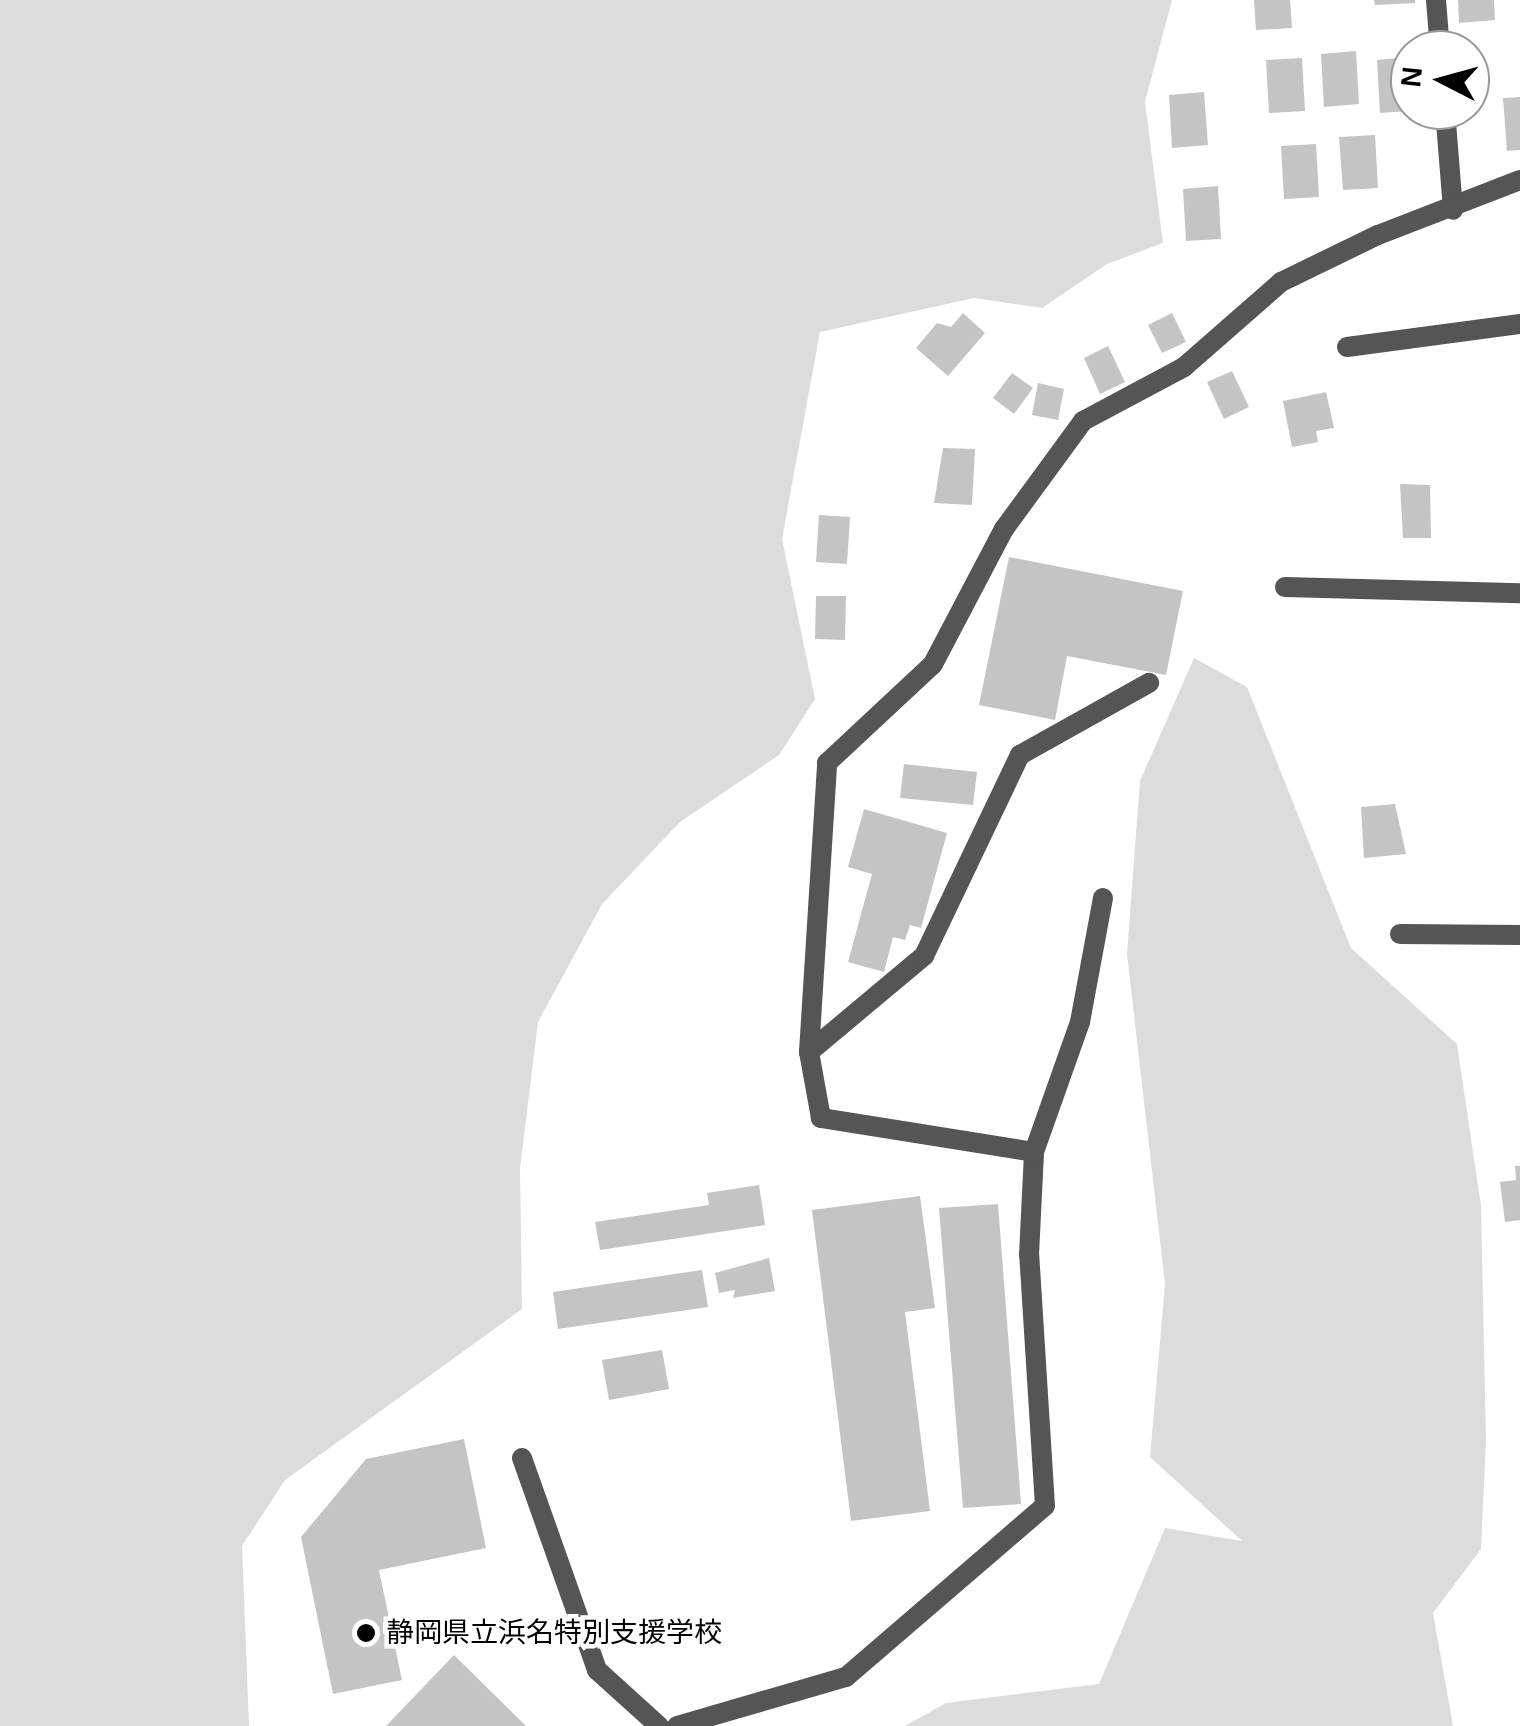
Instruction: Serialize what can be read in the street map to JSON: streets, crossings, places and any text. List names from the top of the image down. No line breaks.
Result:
{"places":["静岡県立浜名特別支援学校"],"north":"left"}
